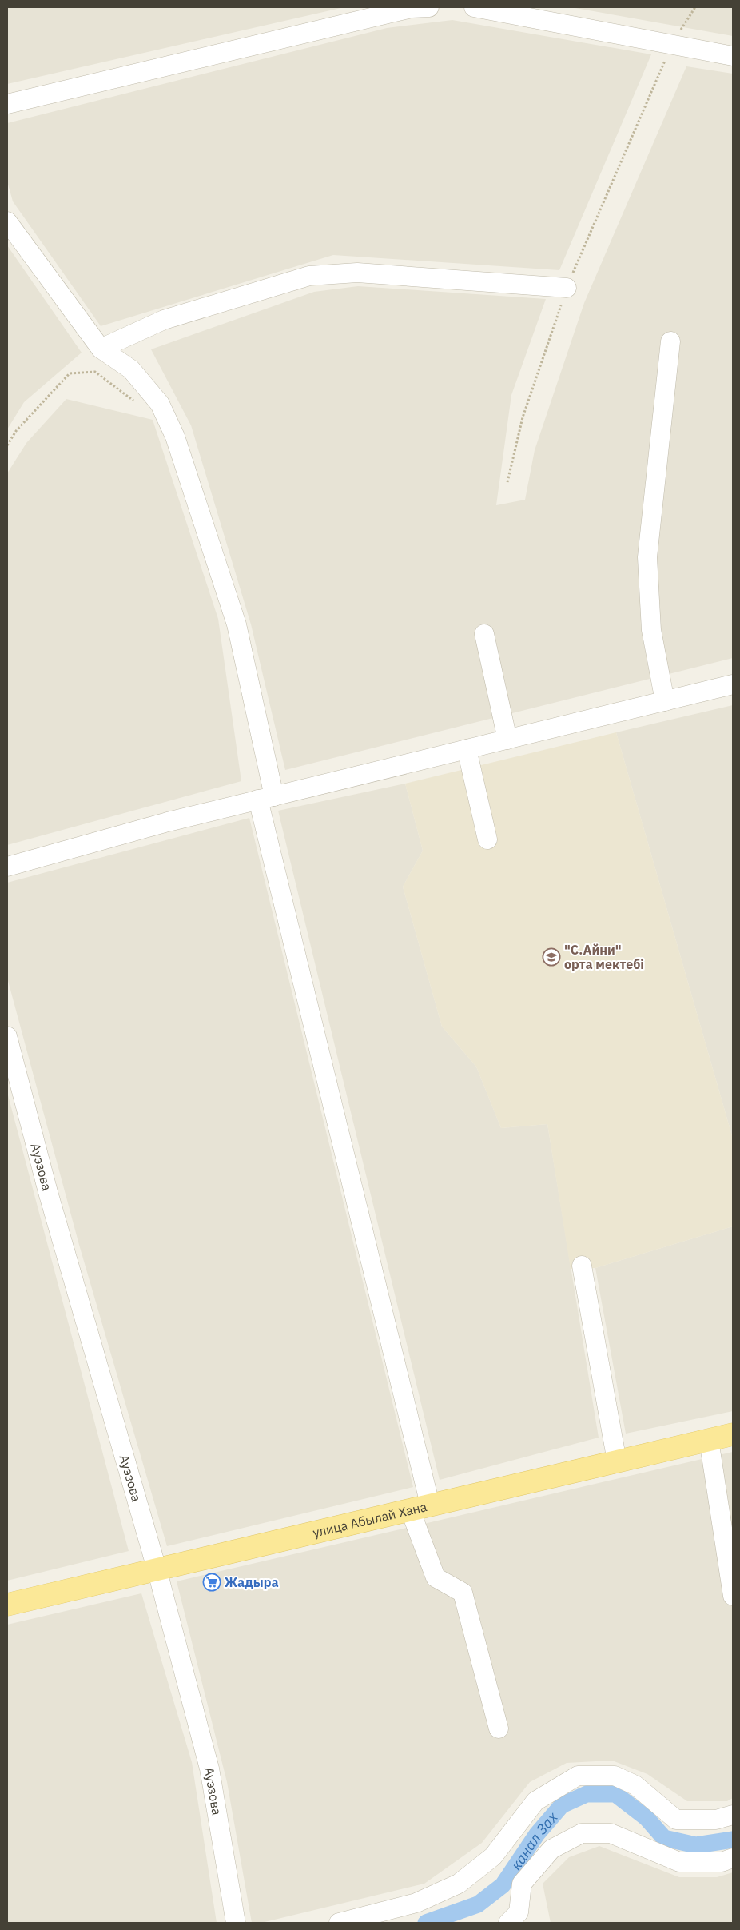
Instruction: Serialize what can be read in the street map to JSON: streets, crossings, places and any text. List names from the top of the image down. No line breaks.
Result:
{"streets":{"main road":["улица Абылай Хана"],"street":["Ауэзова"]},"crossings":[["Ауэзова","улица Абылай Хана"]],"water":["канал Зах"],"places":{"school or university":["\"С.Айни\" орта мектебі"],"supermarket":["Жадыра"]}}
